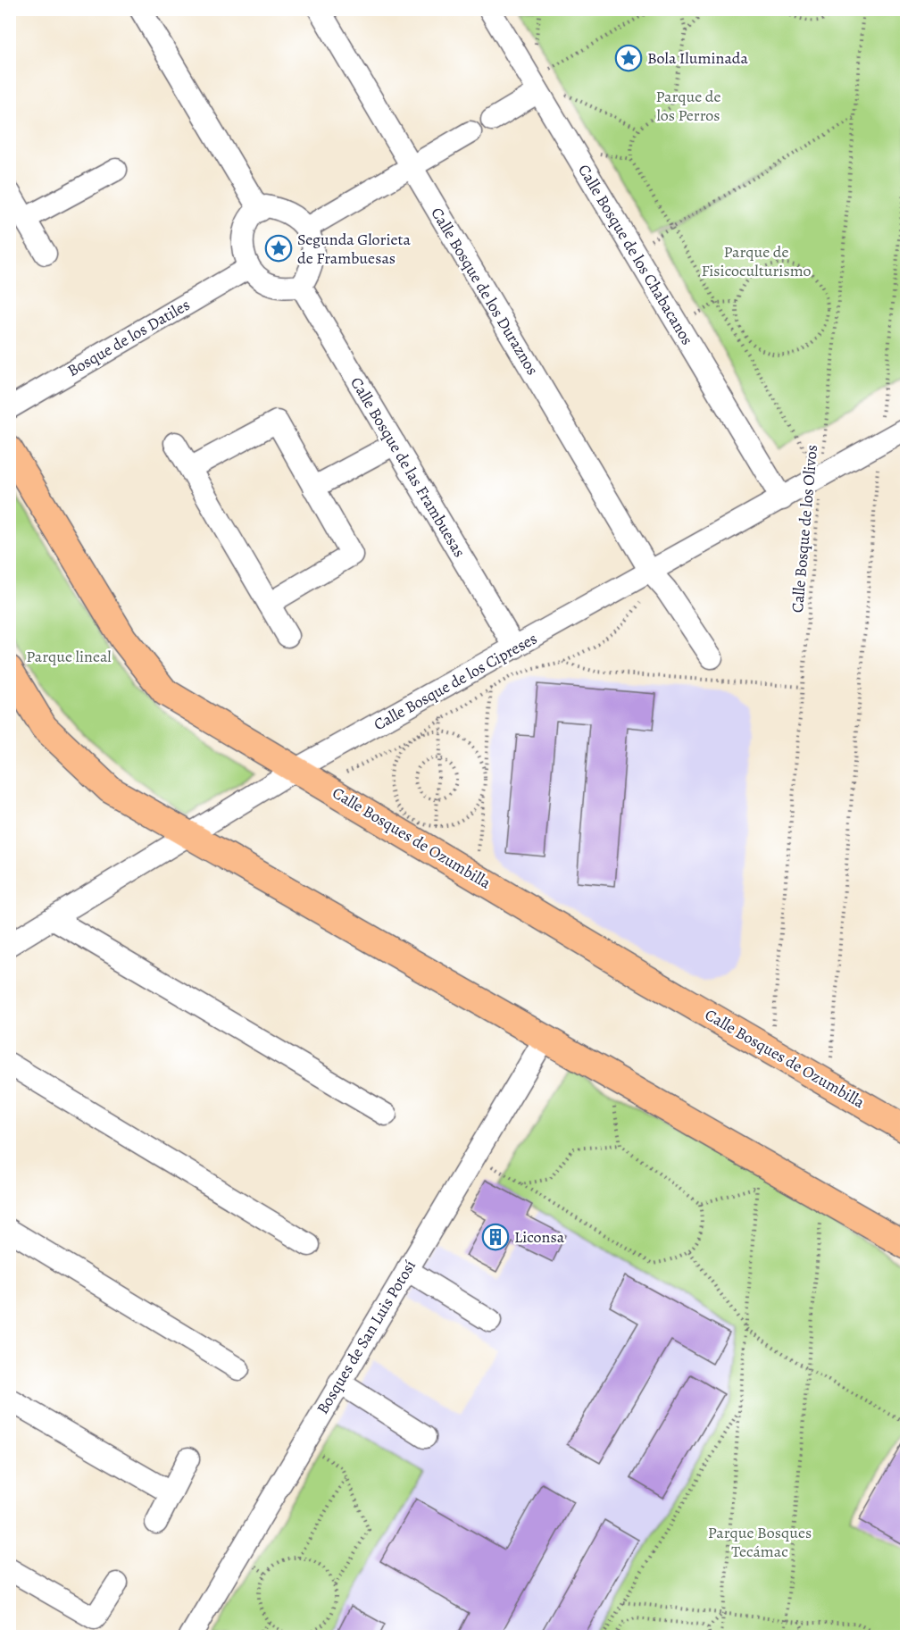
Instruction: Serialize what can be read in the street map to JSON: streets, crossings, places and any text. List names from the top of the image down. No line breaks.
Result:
{"streets":{"main road":["Calle Bosques de Ozumbilla"],"street":["Calle Bosque de los Chabacanos","Calle Bosque de los Duraznos","Bosque de los Datiles","Calle Bosque de las Frambuesas","Calle Bosque de los Cipreses","Bosques de San Luis Potosí"],"path":["Calle Bosque de los Olivos"]},"crossings":[["Calle Bosque de los Chabacanos","Calle Bosque de los Cipreses"],["Calle Bosque de los Duraznos","Calle Bosque de los Cipreses"],["Bosque de los Datiles","Calle Bosque de las Frambuesas"],["Calle Bosque de las Frambuesas","Calle Bosque de los Cipreses"],["Calle Bosque de los Olivos","Calle Bosque de los Cipreses"],["Calle Bosque de los Olivos","Calle Bosques de Ozumbilla"],["Calle Bosque de los Cipreses","Calle Bosques de Ozumbilla"]],"parks":["Parque de los Perros","Parque de Fisicoculturismo","Parque lineal","Parque Bosques Tecámac"],"places":{"place":["Bola Iluminada","Segunda Glorieta de Frambuesas"],"building":["Liconsa"]}}
